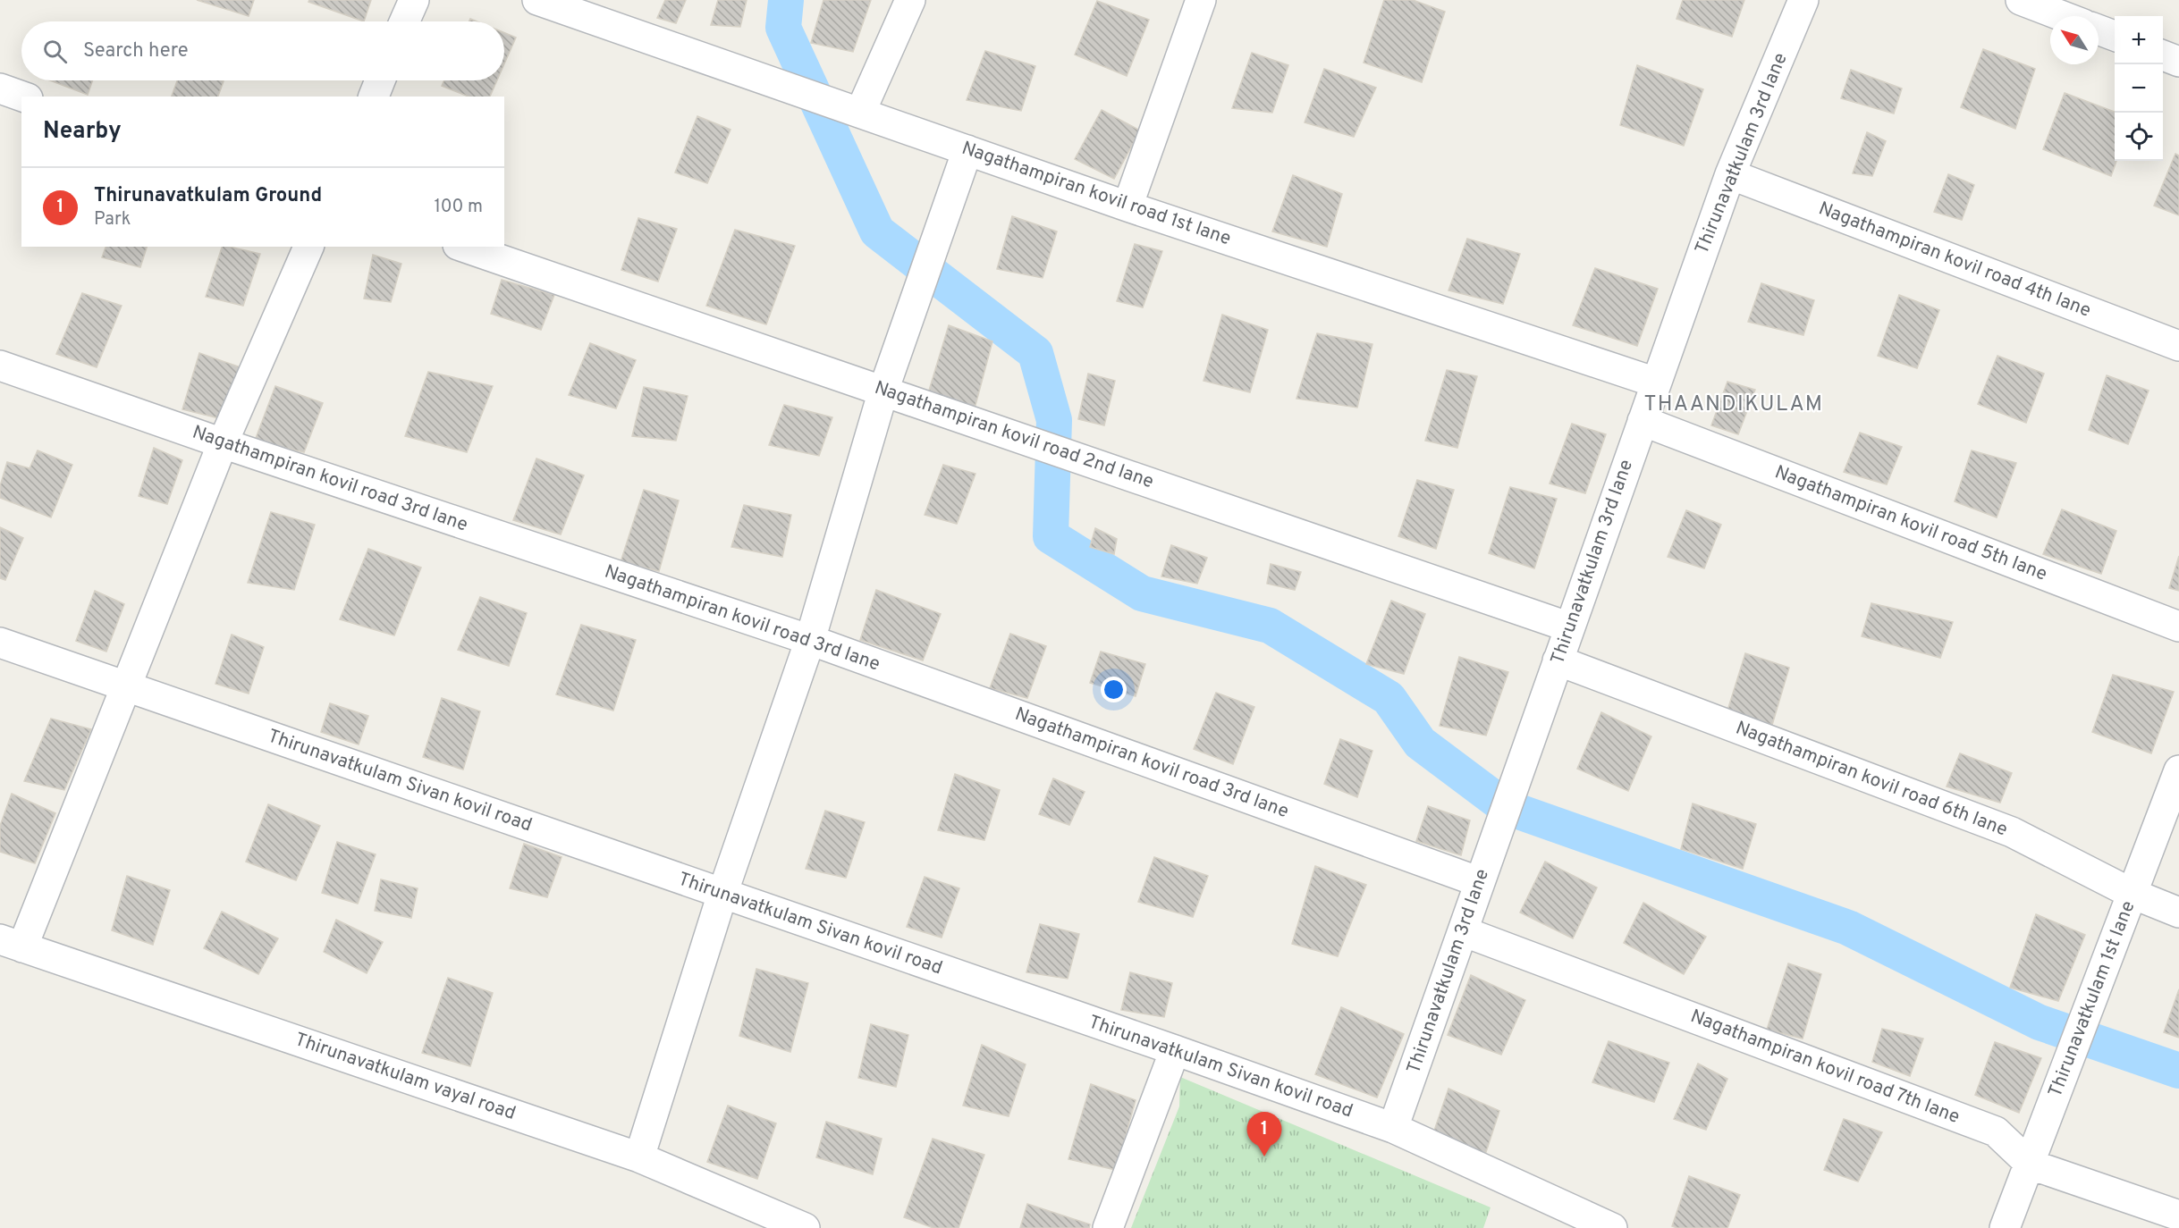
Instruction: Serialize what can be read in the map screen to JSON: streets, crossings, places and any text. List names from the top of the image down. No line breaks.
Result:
{"streets":{"street":["Thirunavatkulam 3rd lane","Nagathampiran kovil road 1st lane","Nagathampiran kovil road 4th lane","Nagathampiran kovil road 2nd lane","Nagathampiran kovil road 3rd lane","Nagathampiran kovil road 5th lane","Nagathampiran kovil road 6th lane","Thirunavatkulam Sivan kovil road","Thirunavatkulam 1st lane","Nagathampiran kovil road 7th lane","Thirunavatkulam vayal road"]},"crossings":[["Thirunavatkulam 3rd lane","Nagathampiran kovil road 1st lane"],["Thirunavatkulam 3rd lane","Nagathampiran kovil road 4th lane"],["Thirunavatkulam 3rd lane","Nagathampiran kovil road 2nd lane"],["Thirunavatkulam 3rd lane","Nagathampiran kovil road 3rd lane"],["Thirunavatkulam 3rd lane","Nagathampiran kovil road 5th lane"],["Thirunavatkulam 3rd lane","Nagathampiran kovil road 6th lane"],["Thirunavatkulam 3rd lane","Thirunavatkulam Sivan kovil road"],["Thirunavatkulam 3rd lane","Nagathampiran kovil road 7th lane"],["Nagathampiran kovil road 6th lane","Thirunavatkulam 1st lane"],["Thirunavatkulam 1st lane","Nagathampiran kovil road 7th lane"]],"districts":["THAANDIKULAM"],"north":"top left","page":{"map_buttons":["+","−"],"search":"Search here","heading":"Nearby","list":[{"mark":"1","name":"Thirunavatkulam Ground","note":"Park","value":"100 m"}],"pins":"1"}}
